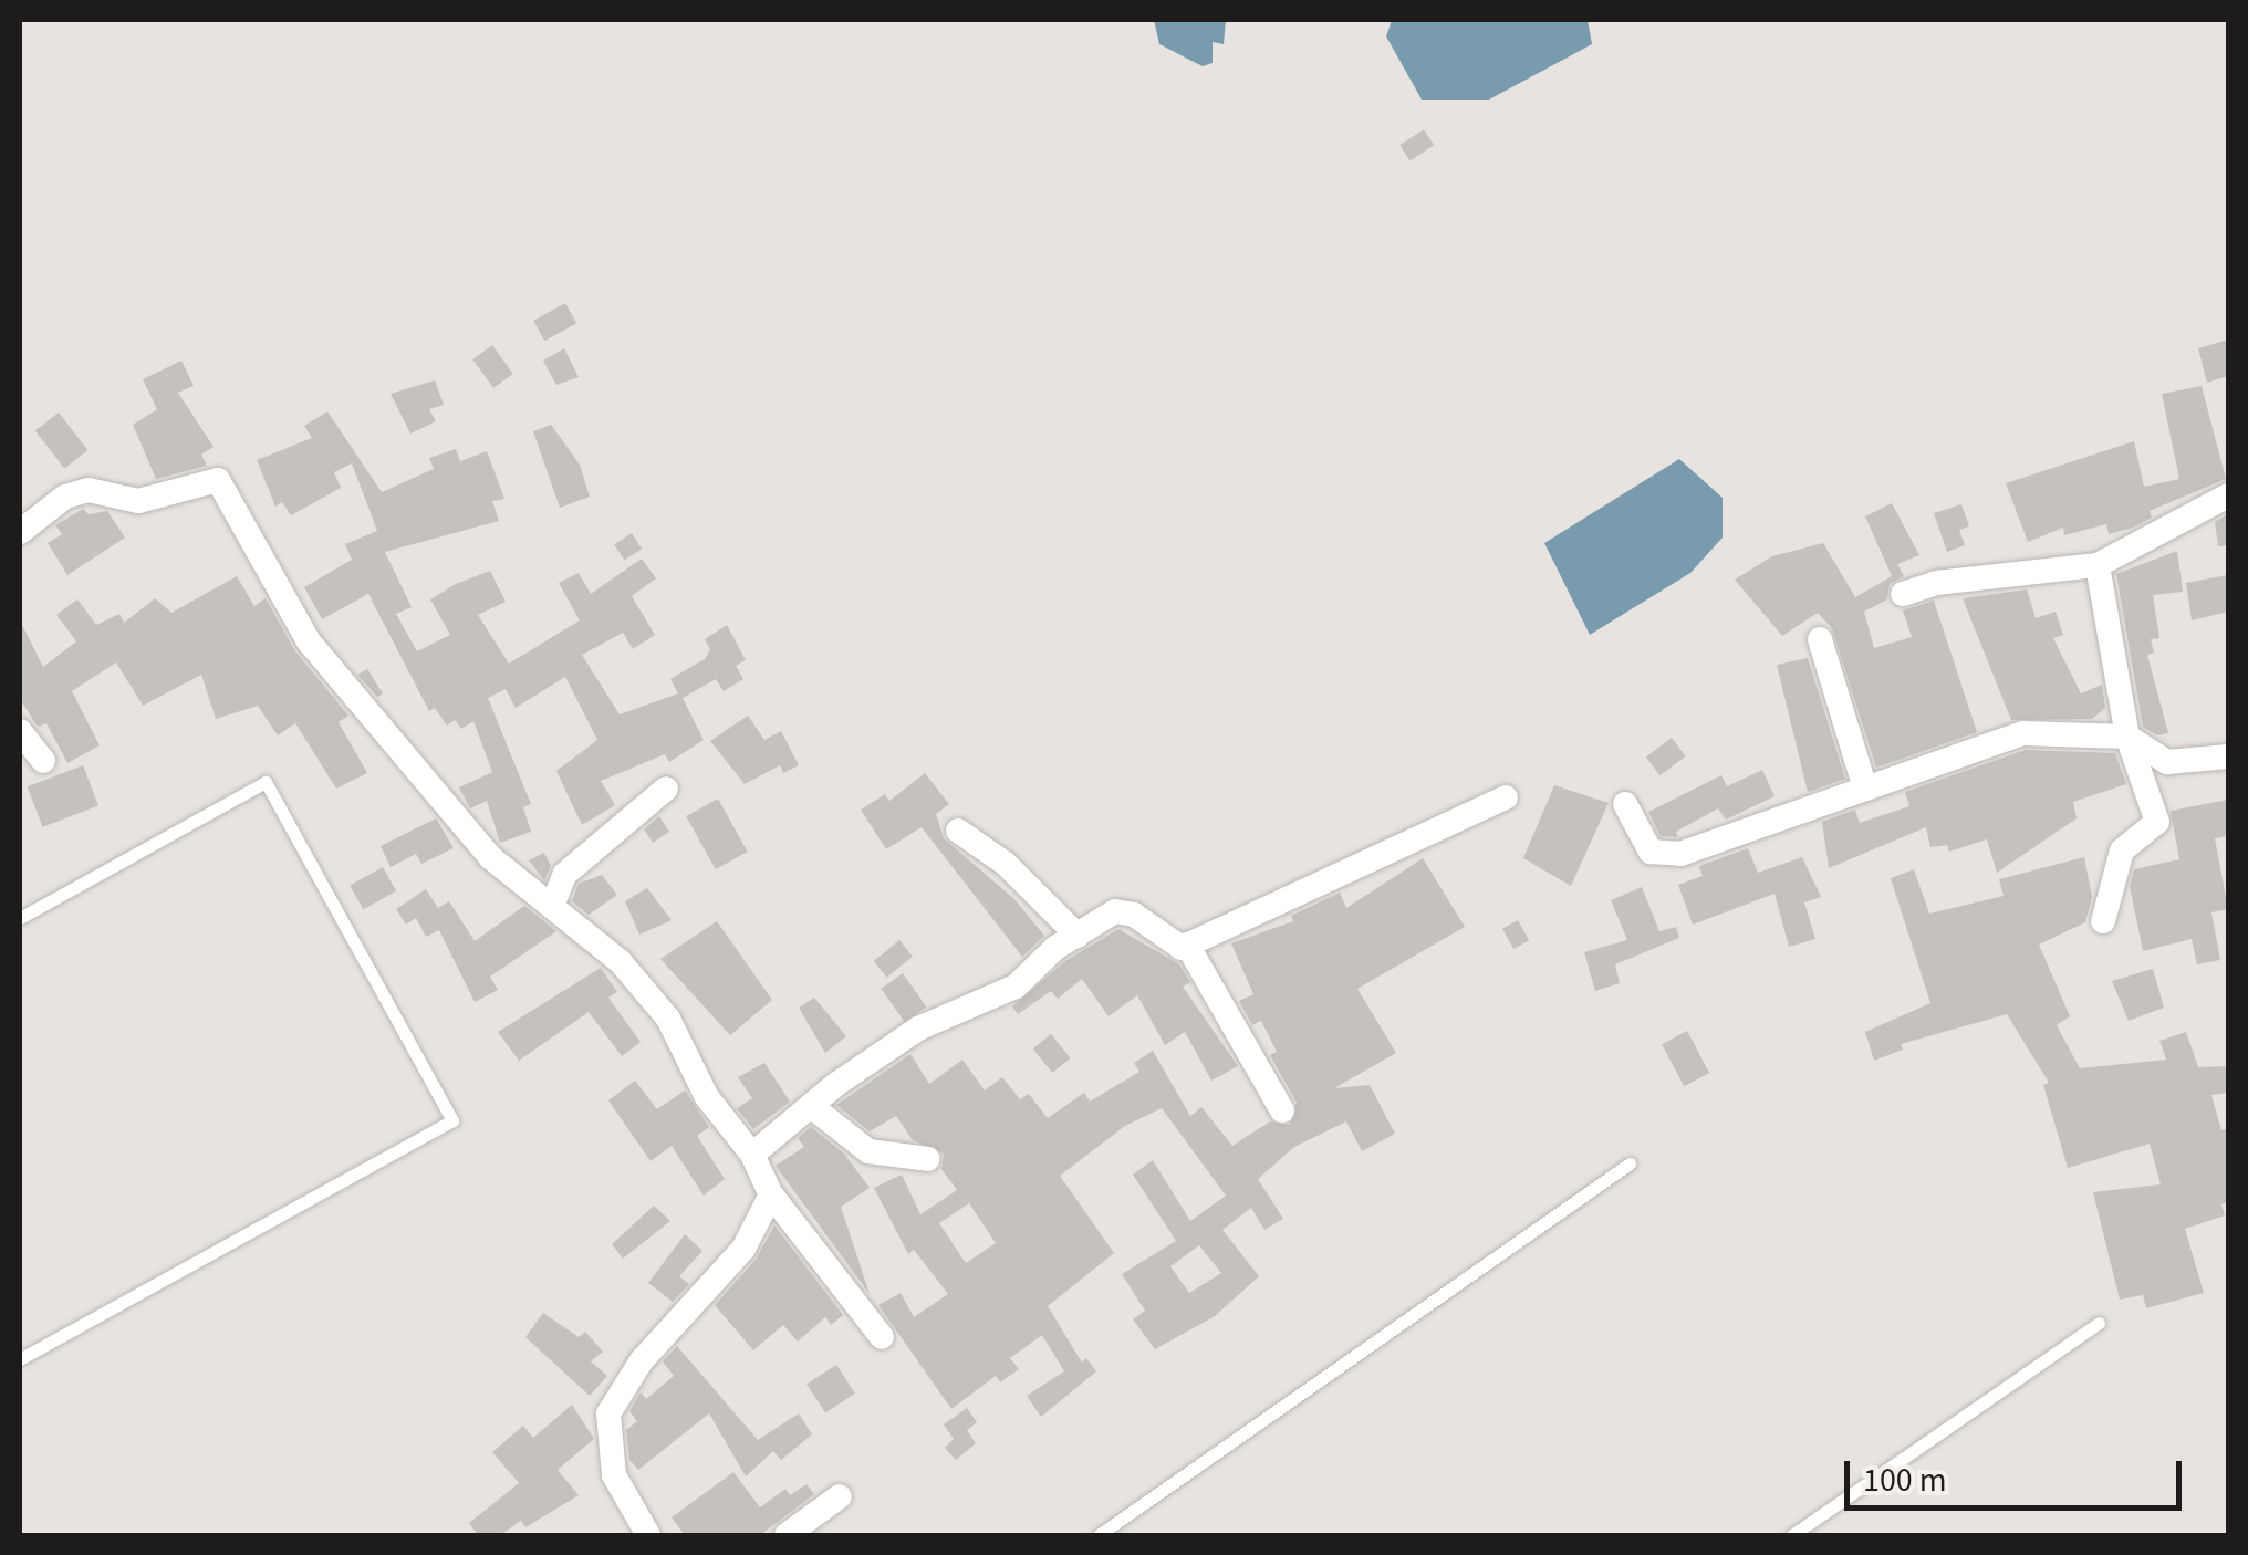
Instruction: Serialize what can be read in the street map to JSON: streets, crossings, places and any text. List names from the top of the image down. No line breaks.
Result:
{"scale_bar":"100 m"}
